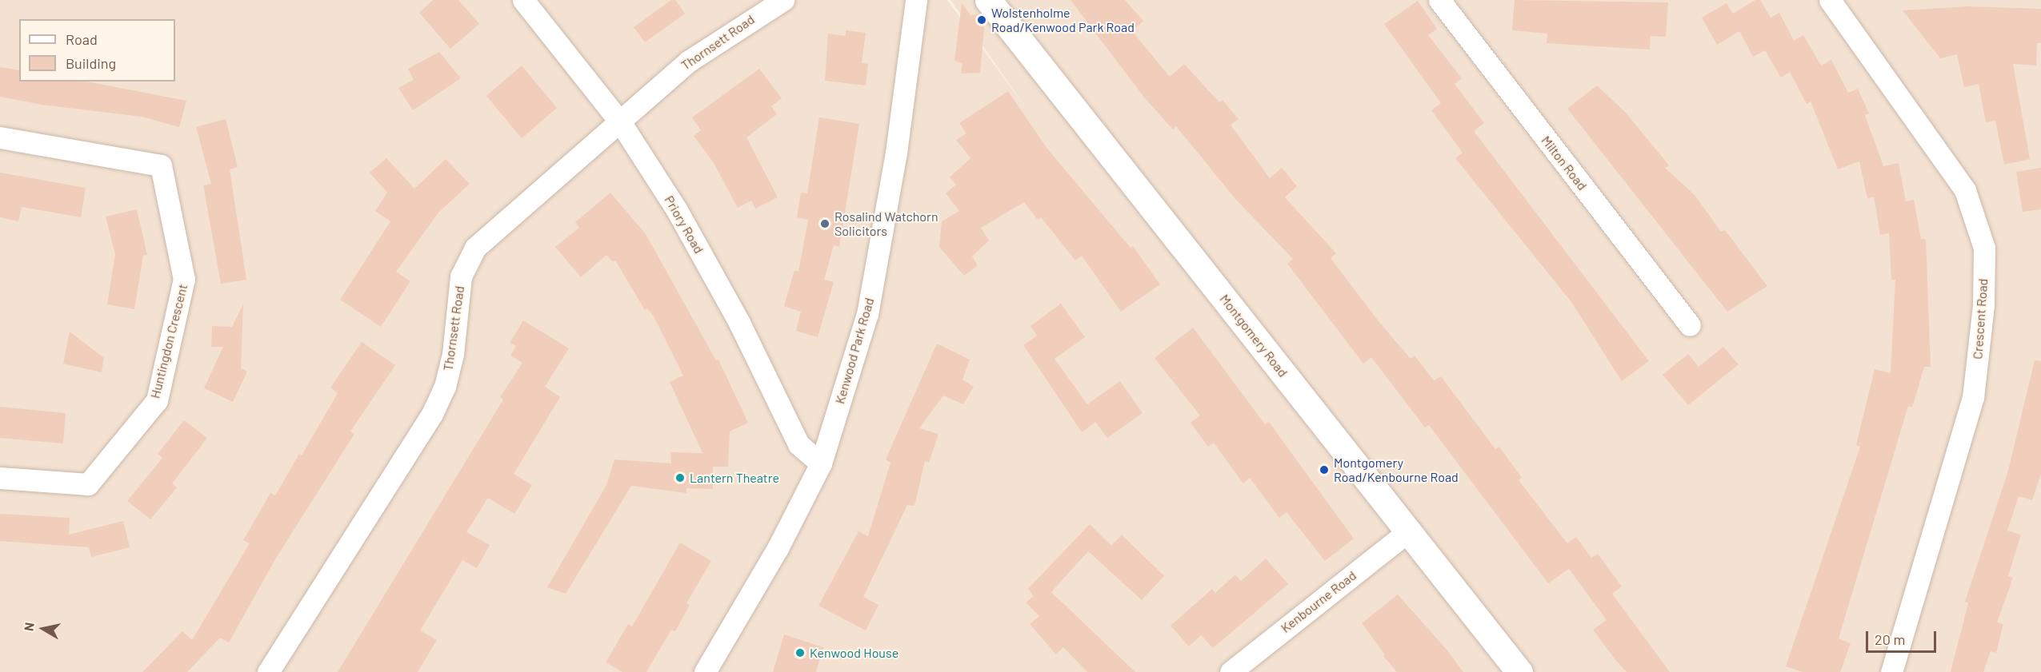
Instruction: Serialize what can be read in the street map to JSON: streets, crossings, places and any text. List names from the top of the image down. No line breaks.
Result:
{"streets":{"street":["Thornsett Road","Milton Road","Priory Road","Crescent Road","Montgomery Road","Huntingdon Crescent","Kenwood Park Road","Kenbourne Road"]},"crossings":[["Thornsett Road","Priory Road"],["Priory Road","Kenwood Park Road"],["Montgomery Road","Kenbourne Road"]],"places":["Wolstenholme Road/Kenwood Park Road","Rosalind Watchorn Solicitors","Montgomery Road/Kenbourne Road","Lantern Theatre","Kenwood House"],"legend":["Road","Building"],"scale_bar":"20 m","north":"left"}
